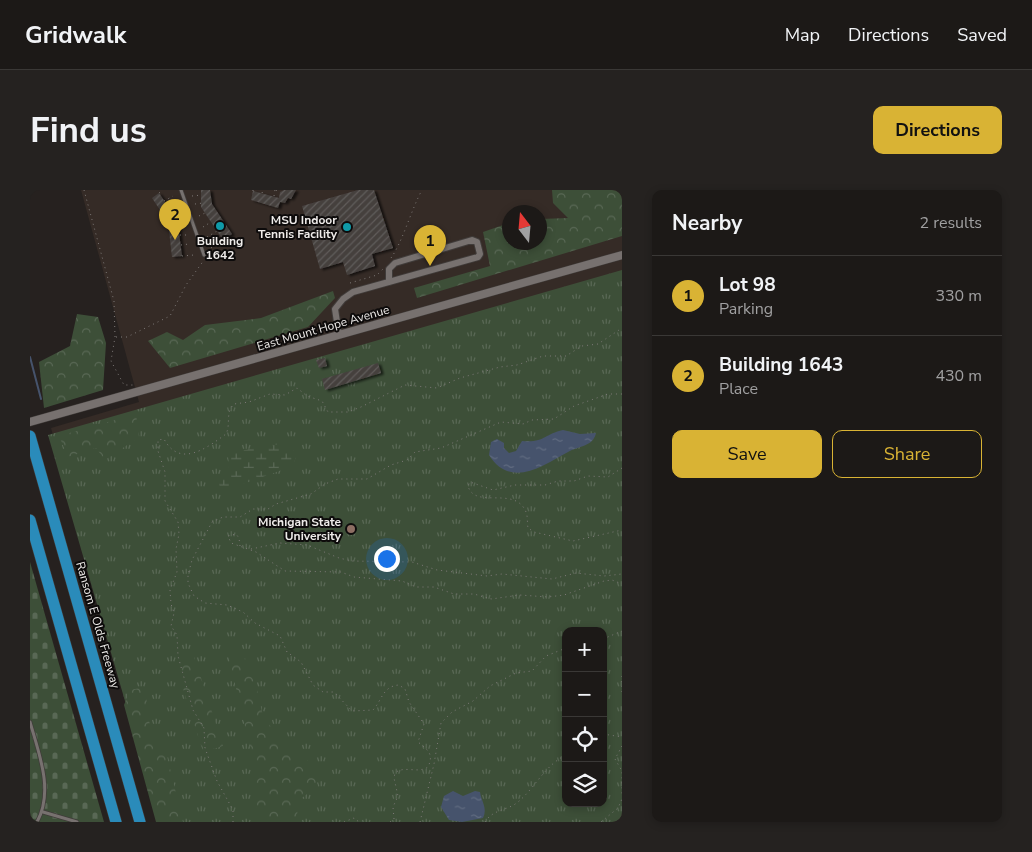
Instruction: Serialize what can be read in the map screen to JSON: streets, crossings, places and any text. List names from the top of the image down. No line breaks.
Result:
{"streets":{"highway":["Ransom E Olds Freeway"],"street":["East Mount Hope Avenue"]},"places":["Building 1642","MSU Indoor Tennis Facility","Michigan State University"],"north":"top","page":{"header":"Gridwalk","nav":["Map","Directions","Saved"],"buttons":["Directions",["Save","Share"]],"title":"Find us","heading":["Nearby","2 results"],"pins":["2","1"],"list":[{"mark":"1","name":"Lot 98","note":"Parking","value":"330 m"},{"mark":"2","name":"Building 1643","note":"Place","value":"430 m"}],"map_buttons":["+","−"]}}
